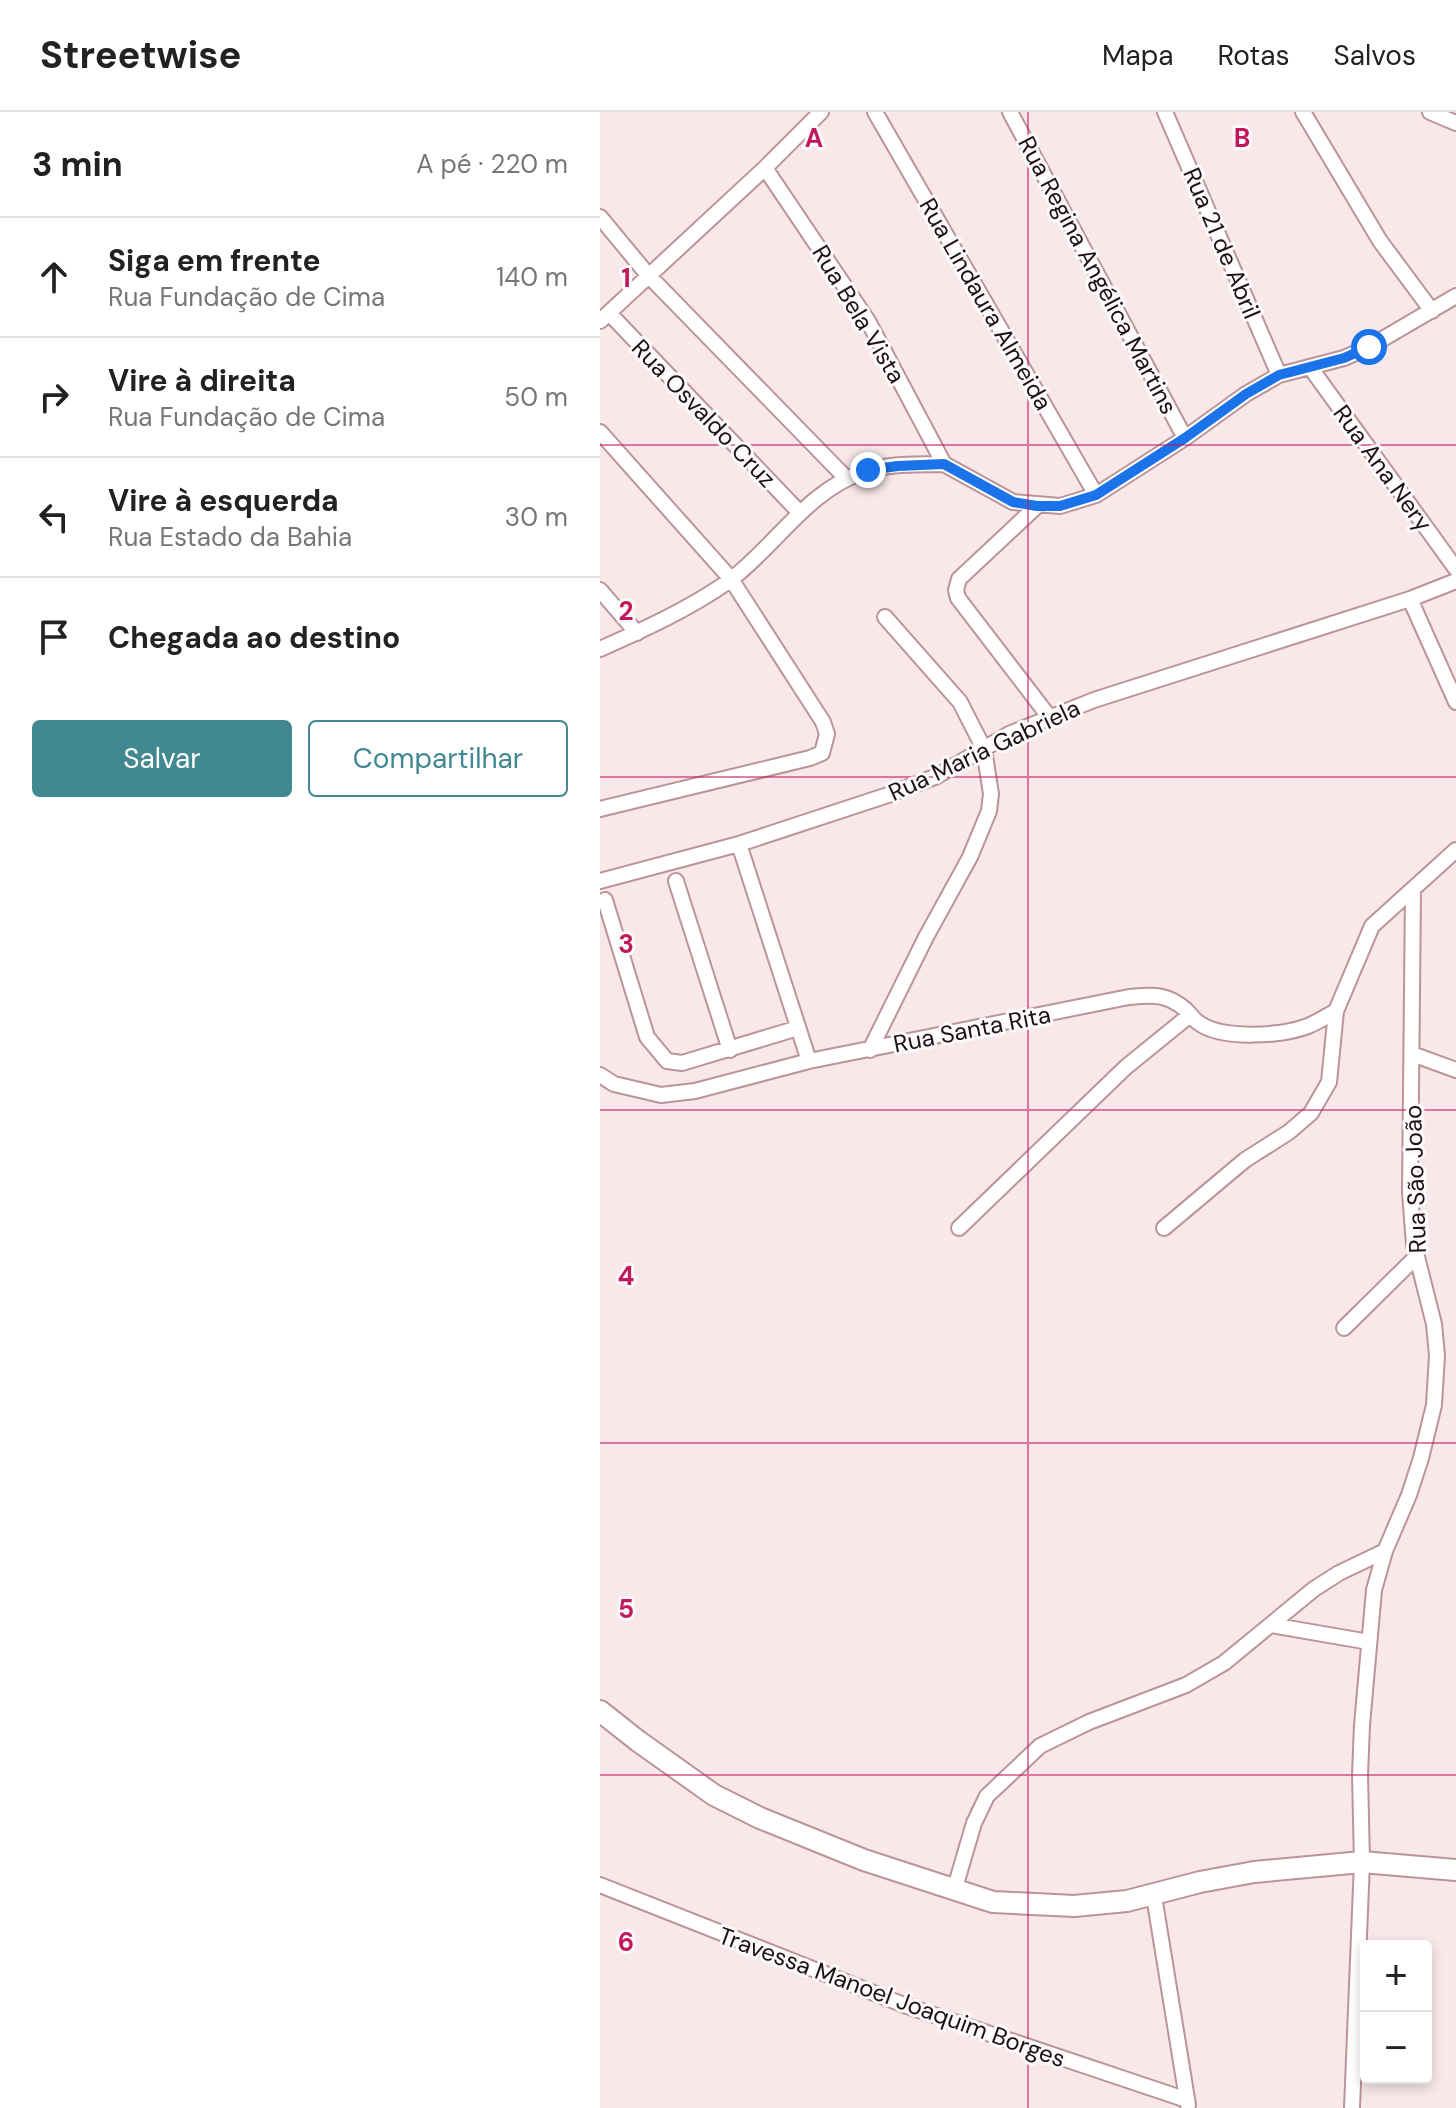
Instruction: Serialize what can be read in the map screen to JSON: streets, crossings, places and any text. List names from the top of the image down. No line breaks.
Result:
{"streets":{"street":["Rua 21 de Abril","Rua Regina Angélica Martins","Rua Lindaura Almeida","Rua Bela Vista","Rua Osvaldo Cruz","Rua Ana Nery","Rua Maria Gabriela","Rua Santa Rita","Rua São João","Travessa Manoel Joaquim Borges"]},"page":{"header":"Streetwise","nav":["Mapa","Rotas","Salvos"],"heading":["3 min","A pé · 220 m"],"list":[["Siga em frente","Rua Fundação de Cima","140 m"],["Vire à direita","Rua Fundação de Cima","50 m"],["Vire à esquerda","Rua Estado da Bahia","30 m"],"Chegada ao destino"],"buttons":["Salvar","Compartilhar"],"map_buttons":["+","−"]},"grid":{"columns":["A","B"],"rows":["1","2","3","4","5","6"]}}
